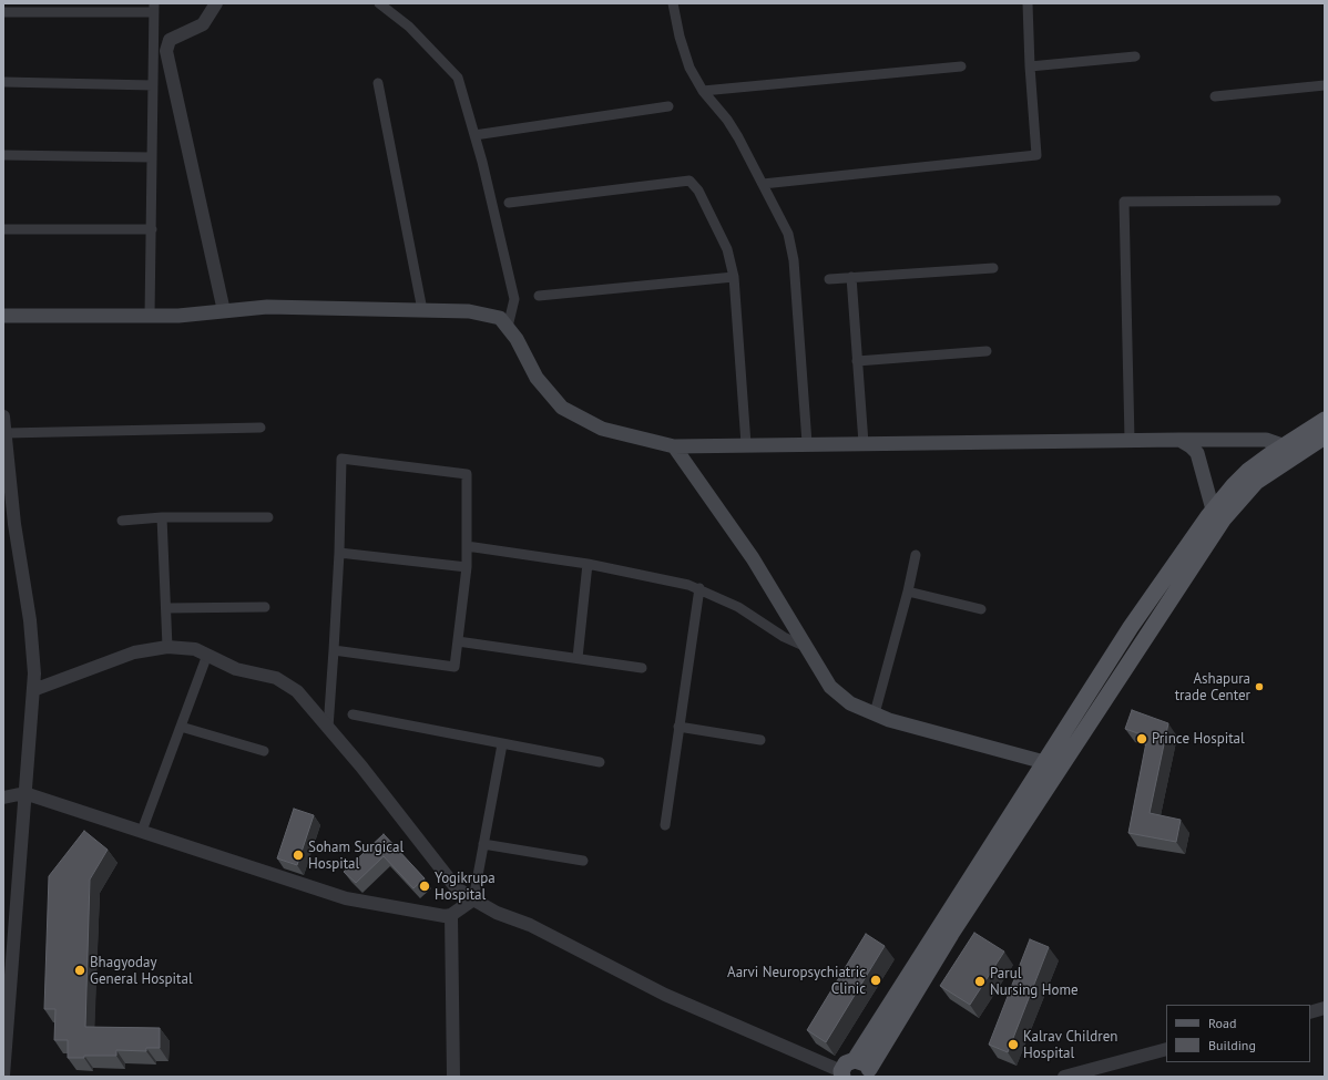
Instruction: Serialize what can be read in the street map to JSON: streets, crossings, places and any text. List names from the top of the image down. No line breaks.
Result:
{"places":["Ashapura trade Center","Prince Hospital","Soham Surgical Hospital","Yogikrupa Hospital","Bhagyoday General Hospital","Aarvi Neuropsychiatric Clinic","Parul Nursing Home","Kalrav Children Hospital"],"legend":["Road","Building"]}
